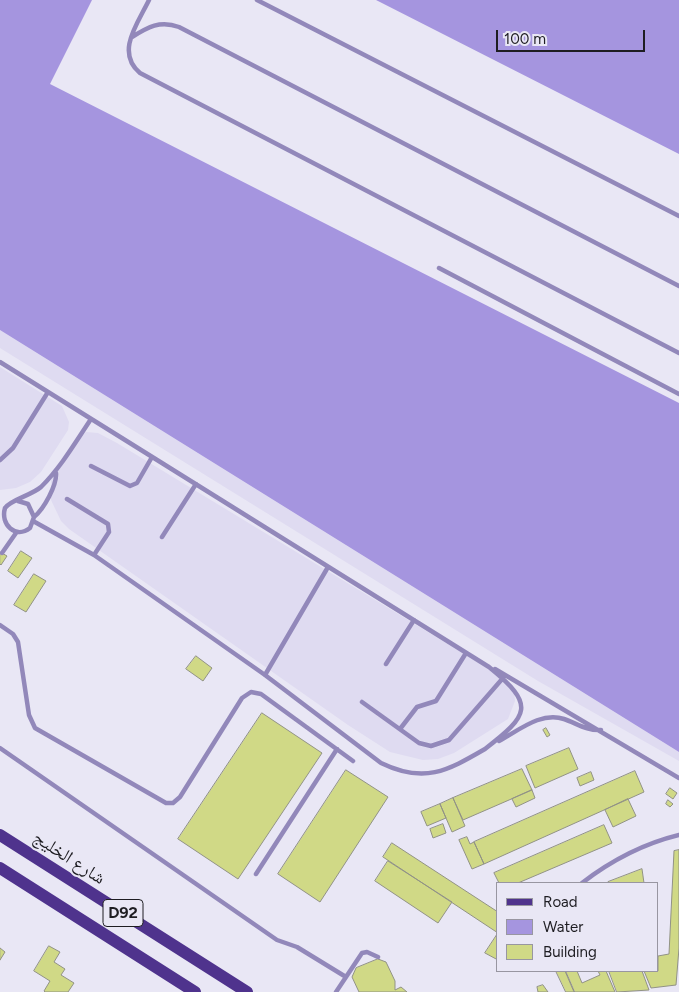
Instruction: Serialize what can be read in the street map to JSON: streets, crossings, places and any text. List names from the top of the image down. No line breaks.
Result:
{"streets":{"main road":["شارع الخليج","D92"]},"legend":["Road","Water","Building"],"scale_bar":"100 m"}
